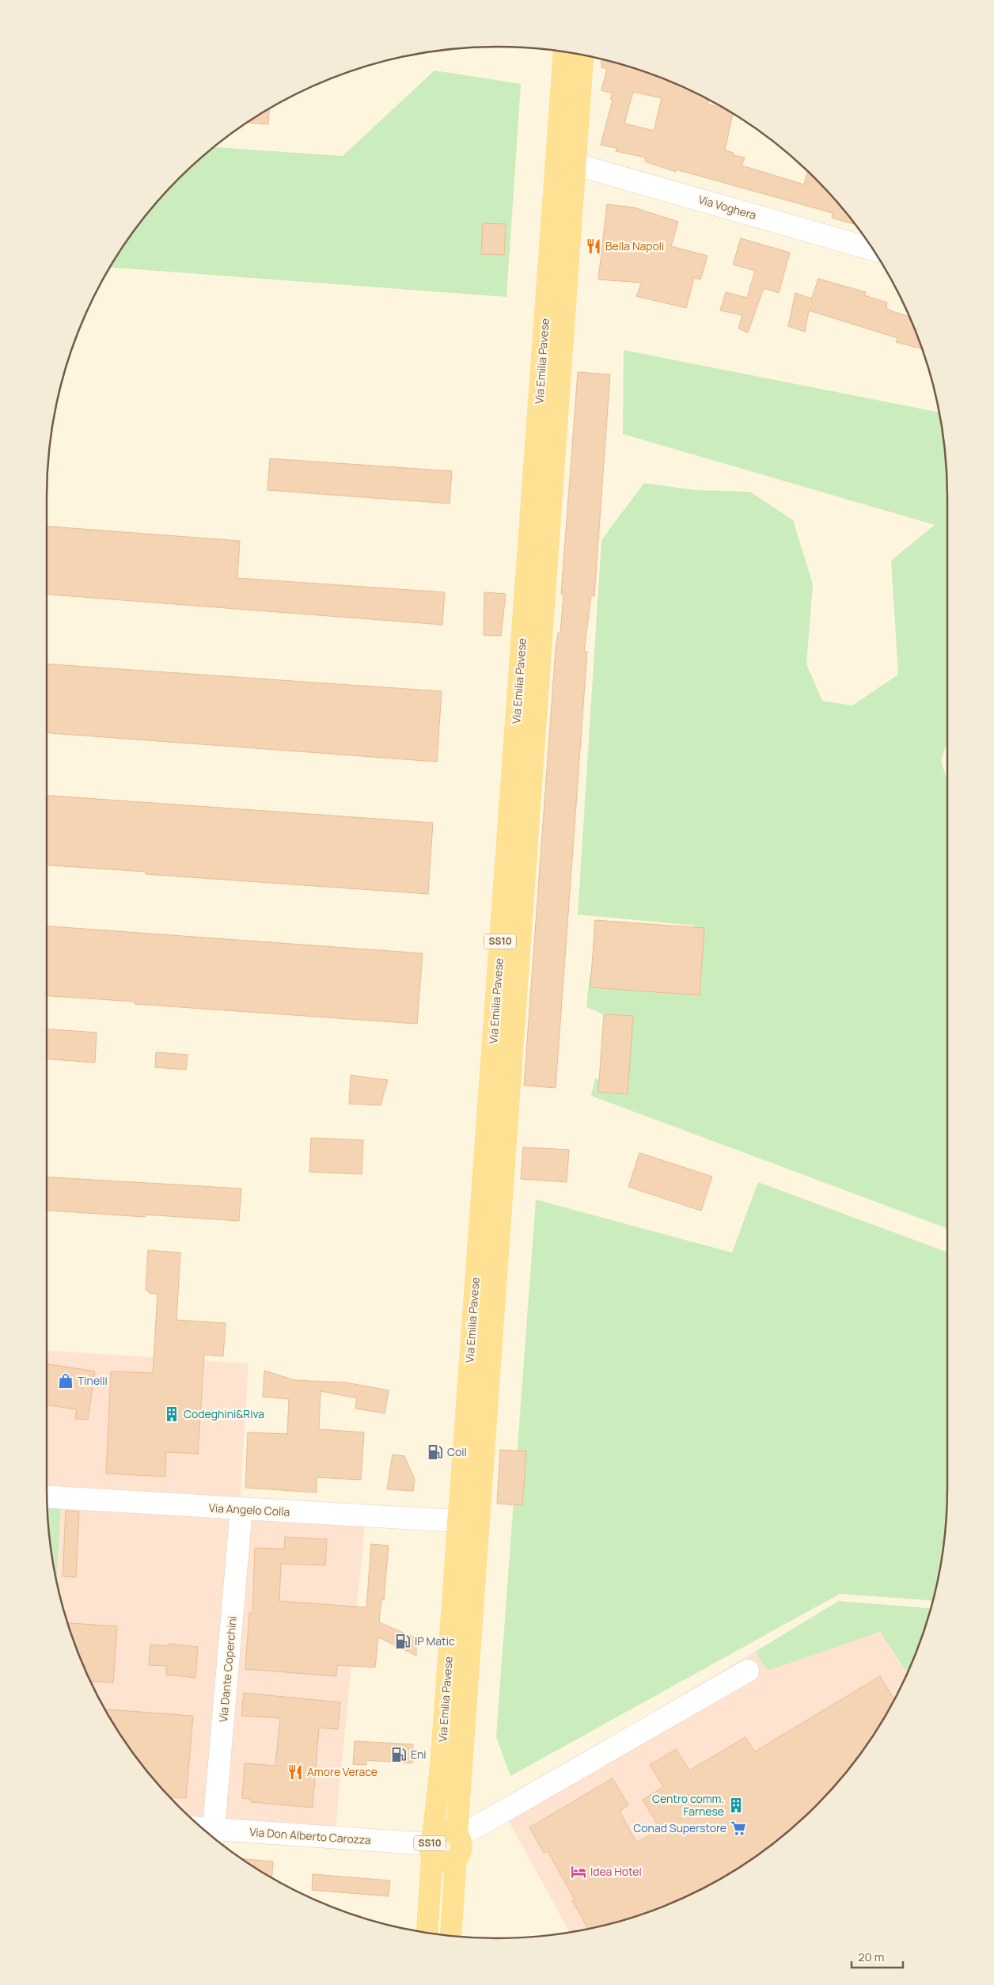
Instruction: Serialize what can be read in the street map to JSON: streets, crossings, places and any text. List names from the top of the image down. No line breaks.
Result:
{"streets":{"main road":["Via Emilia Pavese","SS10"],"street":["Via Voghera","Via Angelo Colla","Via Dante Coperchini","Via Don Alberto Carozza"]},"crossings":[["Via Voghera","Via Emilia Pavese"],["Via Emilia Pavese","SS10"],["Via Emilia Pavese","Via Angelo Colla"],["Via Emilia Pavese","Via Don Alberto Carozza"],["SS10","Via Don Alberto Carozza"],["Via Angelo Colla","Via Dante Coperchini"],["Via Dante Coperchini","Via Don Alberto Carozza"]],"places":{"restaurant":["Bella Napoli","Amore Verace"],"shop":["Tinelli"],"building":["Codeghini&Riva","Centro comm. Farnese"],"fuel station":["Coil","IP Matic","Eni"],"supermarket":["Conad Superstore"],"hotel":["Idea Hotel"]},"scale_bar":"20 m"}
